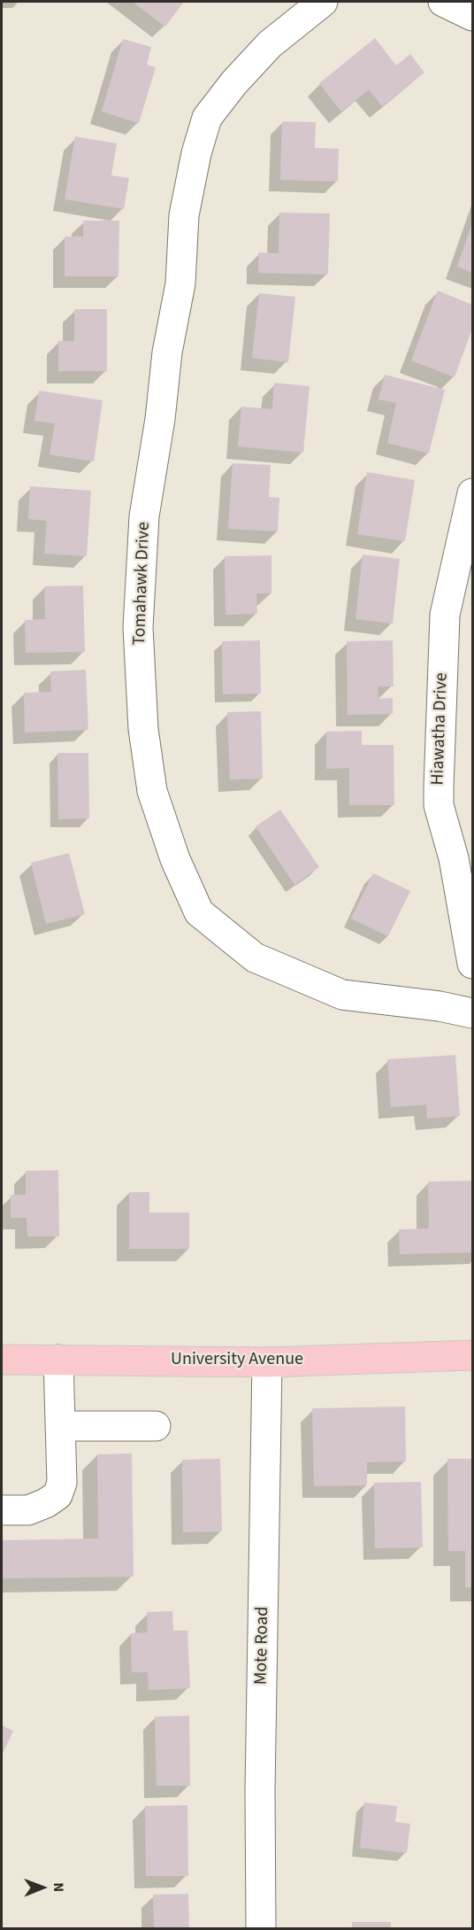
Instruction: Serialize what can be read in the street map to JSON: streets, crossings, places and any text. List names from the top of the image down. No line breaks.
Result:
{"streets":{"main road":["University Avenue"],"street":["Tomahawk Drive","Hiawatha Drive","Mote Road"]},"crossings":[["University Avenue","Mote Road"]],"north":"right"}
